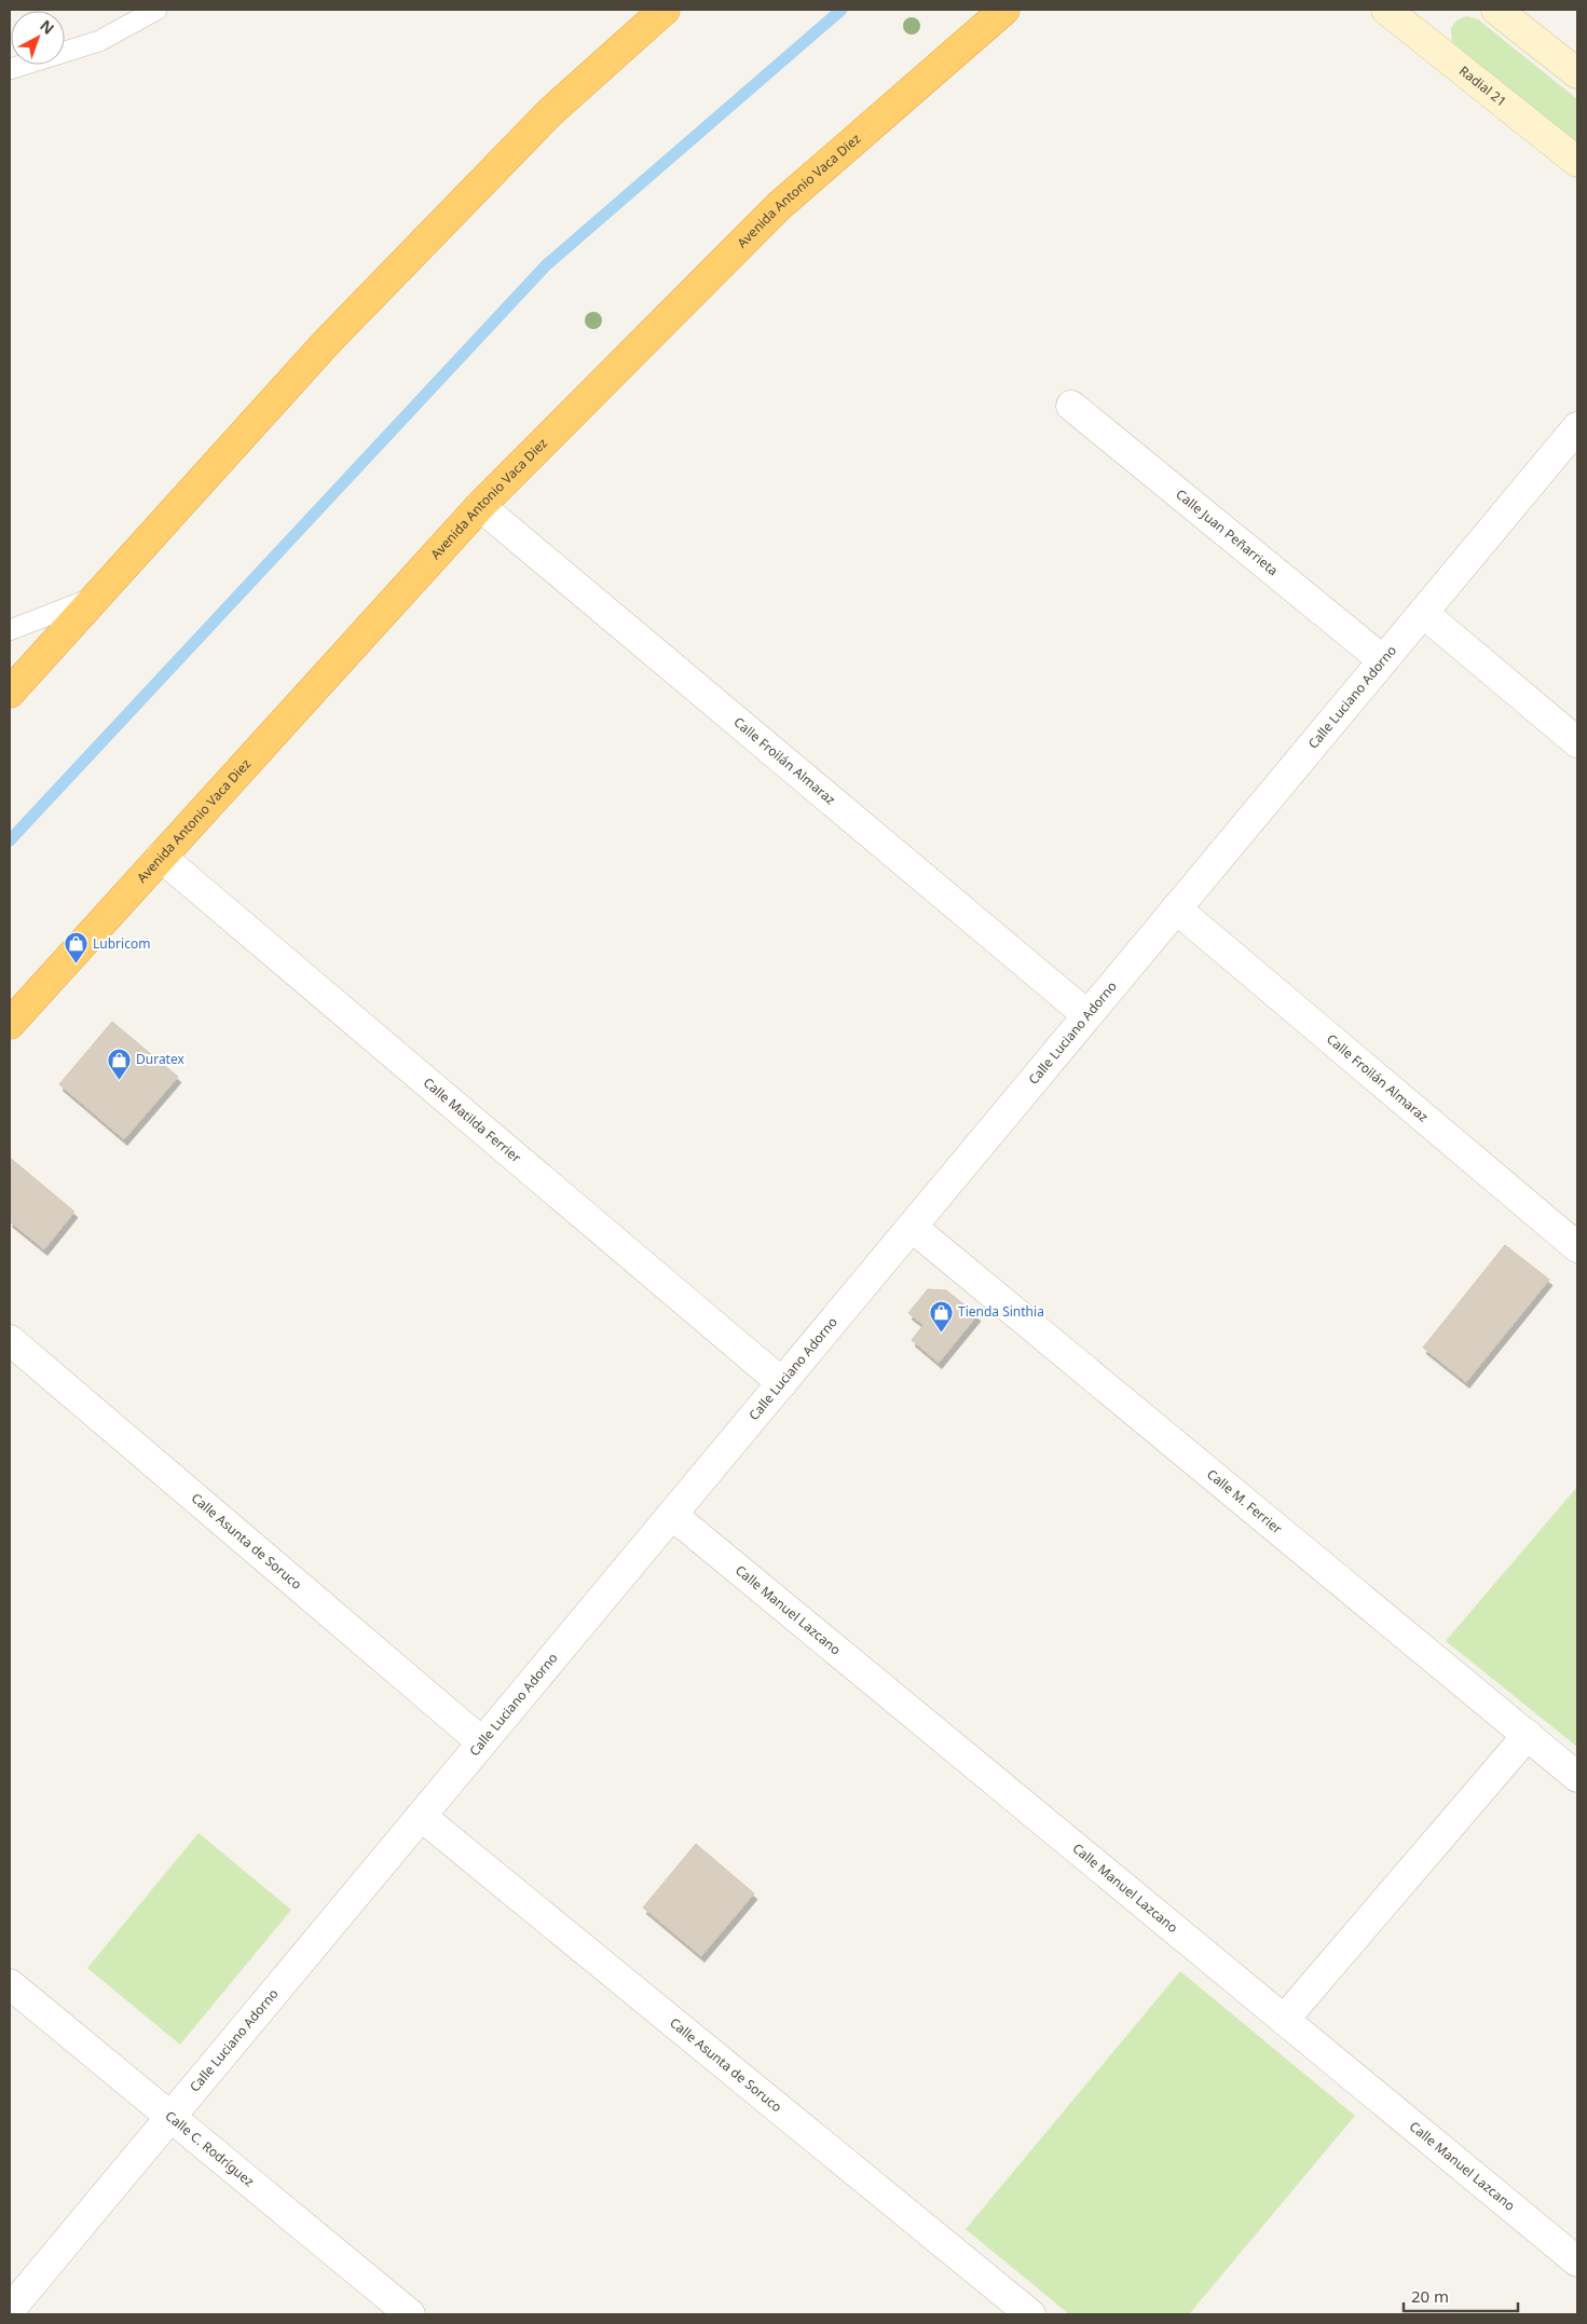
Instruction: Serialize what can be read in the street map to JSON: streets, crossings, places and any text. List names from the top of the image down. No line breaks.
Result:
{"streets":{"highway":["Avenida Antonio Vaca Diez"],"street":["Radial 21","Calle Juan Peñarrieta","Calle Luciano Adorno","Calle Froilán Almaraz","Calle Matilda Ferrier","Calle M. Ferrier","Calle Asunta de Soruco","Calle Manuel Lazcano","Calle C. Rodríguez"]},"crossings":[["Avenida Antonio Vaca Diez","Calle Froilán Almaraz"],["Avenida Antonio Vaca Diez","Calle Matilda Ferrier"],["Calle Juan Peñarrieta","Calle Luciano Adorno"],["Calle Luciano Adorno","Calle Froilán Almaraz"],["Calle Luciano Adorno","Calle Matilda Ferrier"],["Calle Luciano Adorno","Calle M. Ferrier"],["Calle Luciano Adorno","Calle Asunta de Soruco"],["Calle Luciano Adorno","Calle Manuel Lazcano"],["Calle Luciano Adorno","Calle C. Rodríguez"]],"places":{"shop":["Lubricom","Duratex","Tienda Sinthia"]},"scale_bar":"20 m","north":"top right"}
